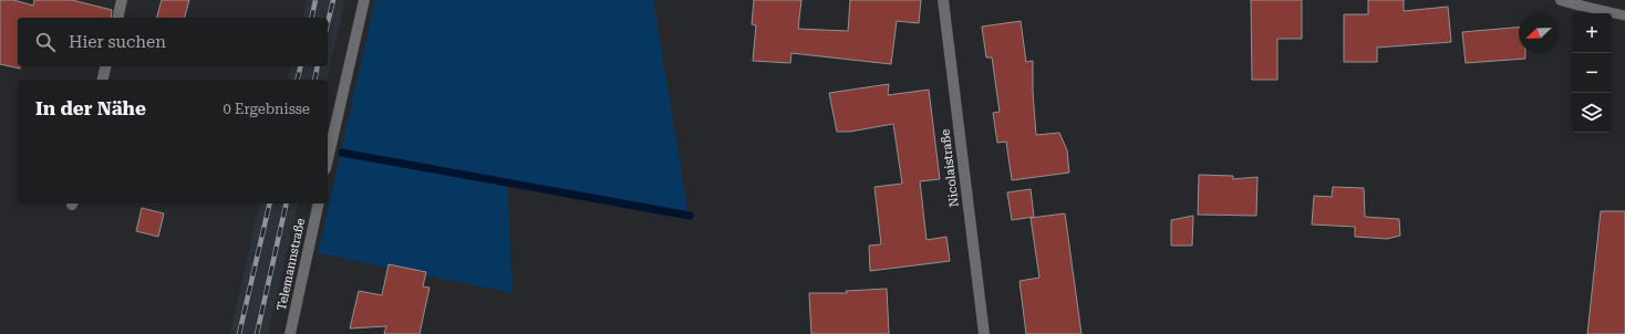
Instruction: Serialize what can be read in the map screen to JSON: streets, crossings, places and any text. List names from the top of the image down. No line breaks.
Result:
{"streets":{"street":["Nicolaistraße","Telemannstraße"]},"north":"bottom left","page":{"map_buttons":["+","−"],"search":"Hier suchen","heading":["In der Nähe","0 Ergebnisse"]}}
